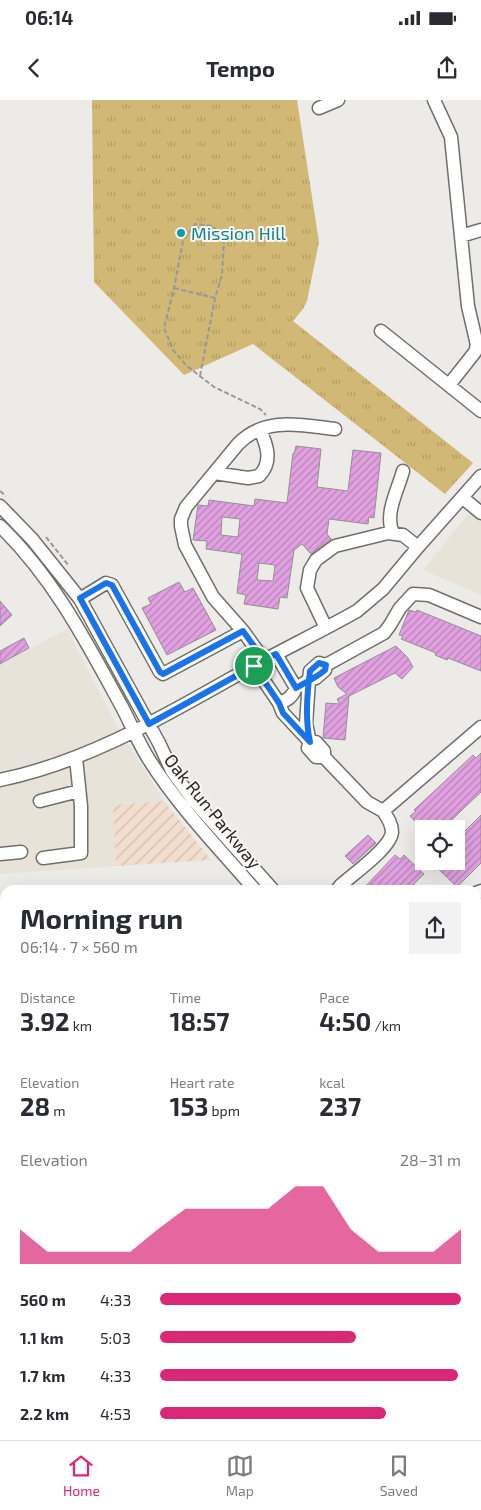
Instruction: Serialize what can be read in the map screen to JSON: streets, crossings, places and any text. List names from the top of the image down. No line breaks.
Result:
{"streets":{"street":["Oak Run Parkway"]},"places":["Mission Hill"],"page":{"status":"06:14","header":"Tempo","heading":["Morning run","06:14 · 7 × 560 m"],"stats":[["Distance","3.92 km"],["Time","18:57"],["Pace","4:50 /km"],["Elevation","28 m"],["Heart rate","153 bpm"],["kcal","237"]],"chart":["Elevation","28–31 m"],"list":[{"name":"560 m","note":"4:33"},{"name":"1.1 km","note":"5:03"},{"name":"1.7 km","note":"4:33"},{"name":"2.2 km","note":"4:53"}],"tabs":["Home","Map","Saved"]}}
